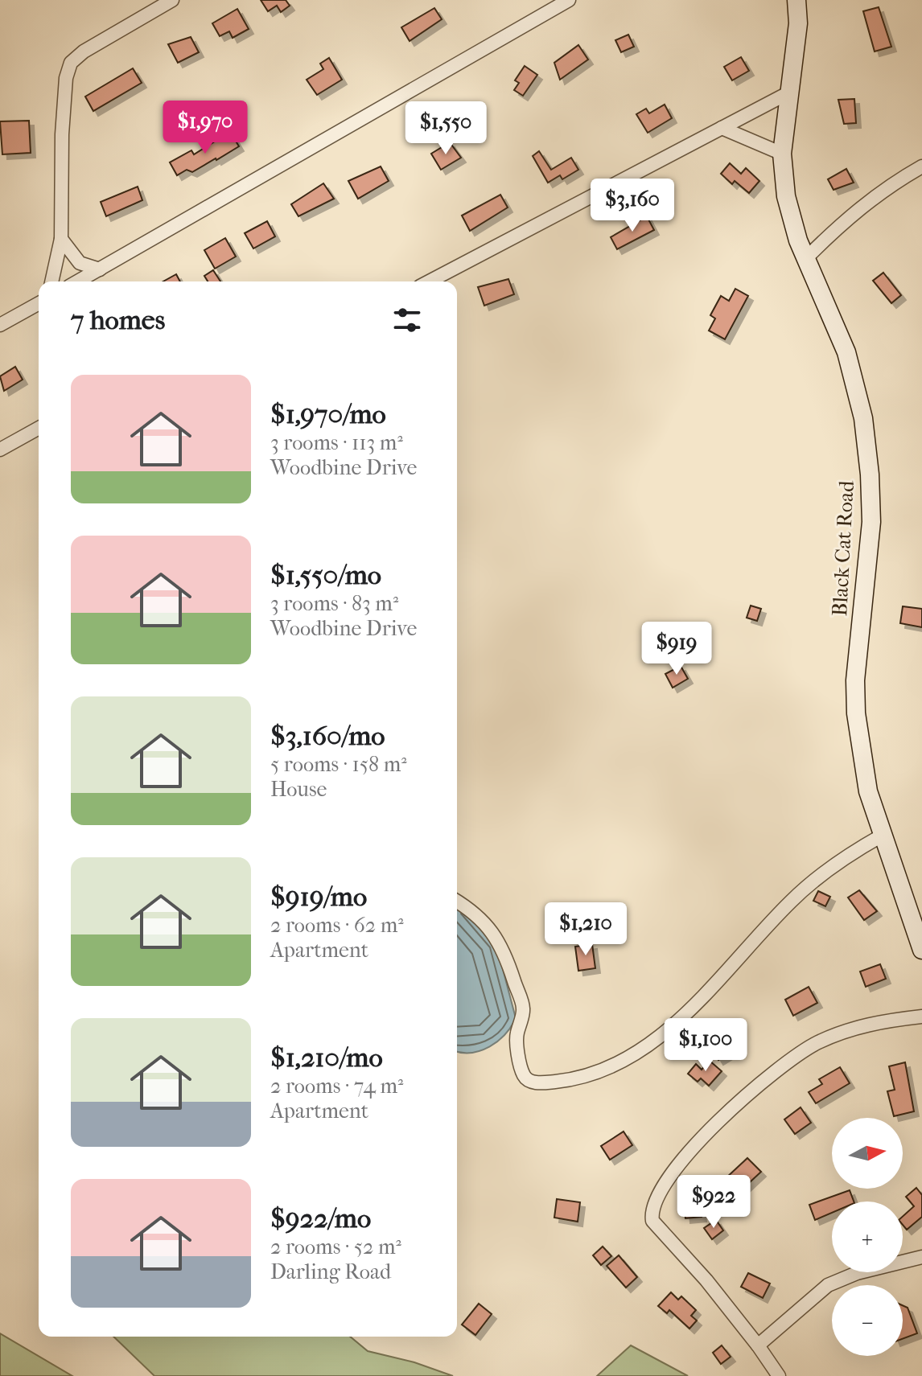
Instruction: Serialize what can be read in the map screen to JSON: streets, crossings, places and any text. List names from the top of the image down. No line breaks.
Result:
{"streets":{"street":["Black Cat Road"]},"north":"right","page":{"price":["$1,970","$1,550","$3,160","$919","$1,210","$1,100","$922"],"heading":"7 homes","list":[{"name":"$1,970/mo","note":"3 rooms · 113 m² · Woodbine Drive"},{"name":"$1,550/mo","note":"3 rooms · 83 m² · Woodbine Drive"},{"name":"$3,160/mo","note":"5 rooms · 158 m² · House"},{"name":"$919/mo","note":"2 rooms · 62 m² · Apartment"},{"name":"$1,210/mo","note":"2 rooms · 74 m² · Apartment"},{"name":"$922/mo","note":"2 rooms · 52 m² · Darling Road"}],"map_buttons":["+","−"]}}
